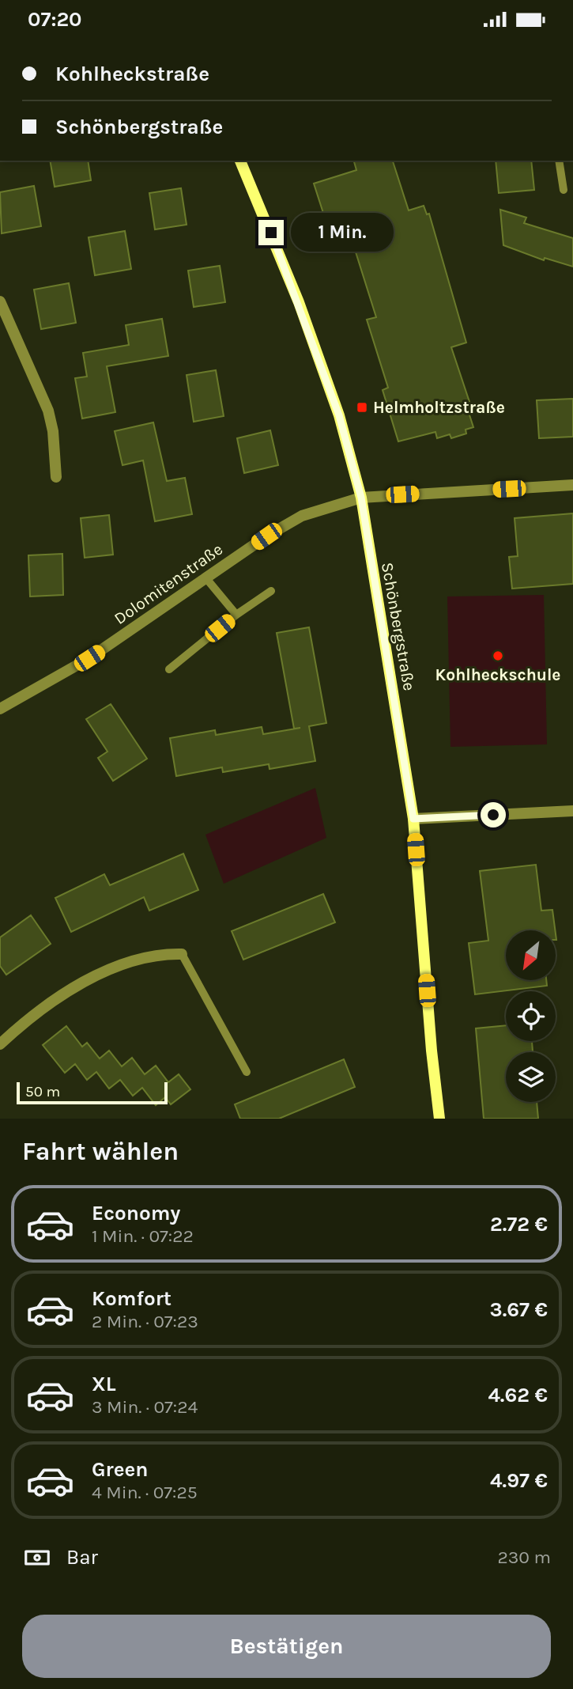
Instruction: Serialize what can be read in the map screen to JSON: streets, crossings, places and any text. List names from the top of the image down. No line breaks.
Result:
{"streets":{"street":["Dolomitenstraße","Schönbergstraße"]},"crossings":[["Dolomitenstraße","Schönbergstraße"]],"places":{"transit":["Helmholtzstraße"],"other":["Kohlheckschule"]},"scale_bar":"50 m","north":"bottom left","page":{"status":"07:20","banner":["Kohlheckstraße","Schönbergstraße"],"bubble":"1 Min.","scale":"50 m","heading":"Fahrt wählen","list":[{"name":"Economy","note":"1 Min. · 07:22","value":"2.72 €"},{"name":"Komfort","note":"2 Min. · 07:23","value":"3.67 €"},{"name":"XL","note":"3 Min. · 07:24","value":"4.62 €"},{"name":"Green","note":"4 Min. · 07:25","value":"4.97 €"}],"pay":["Bar","230 m"],"buttons":"Bestätigen"}}
